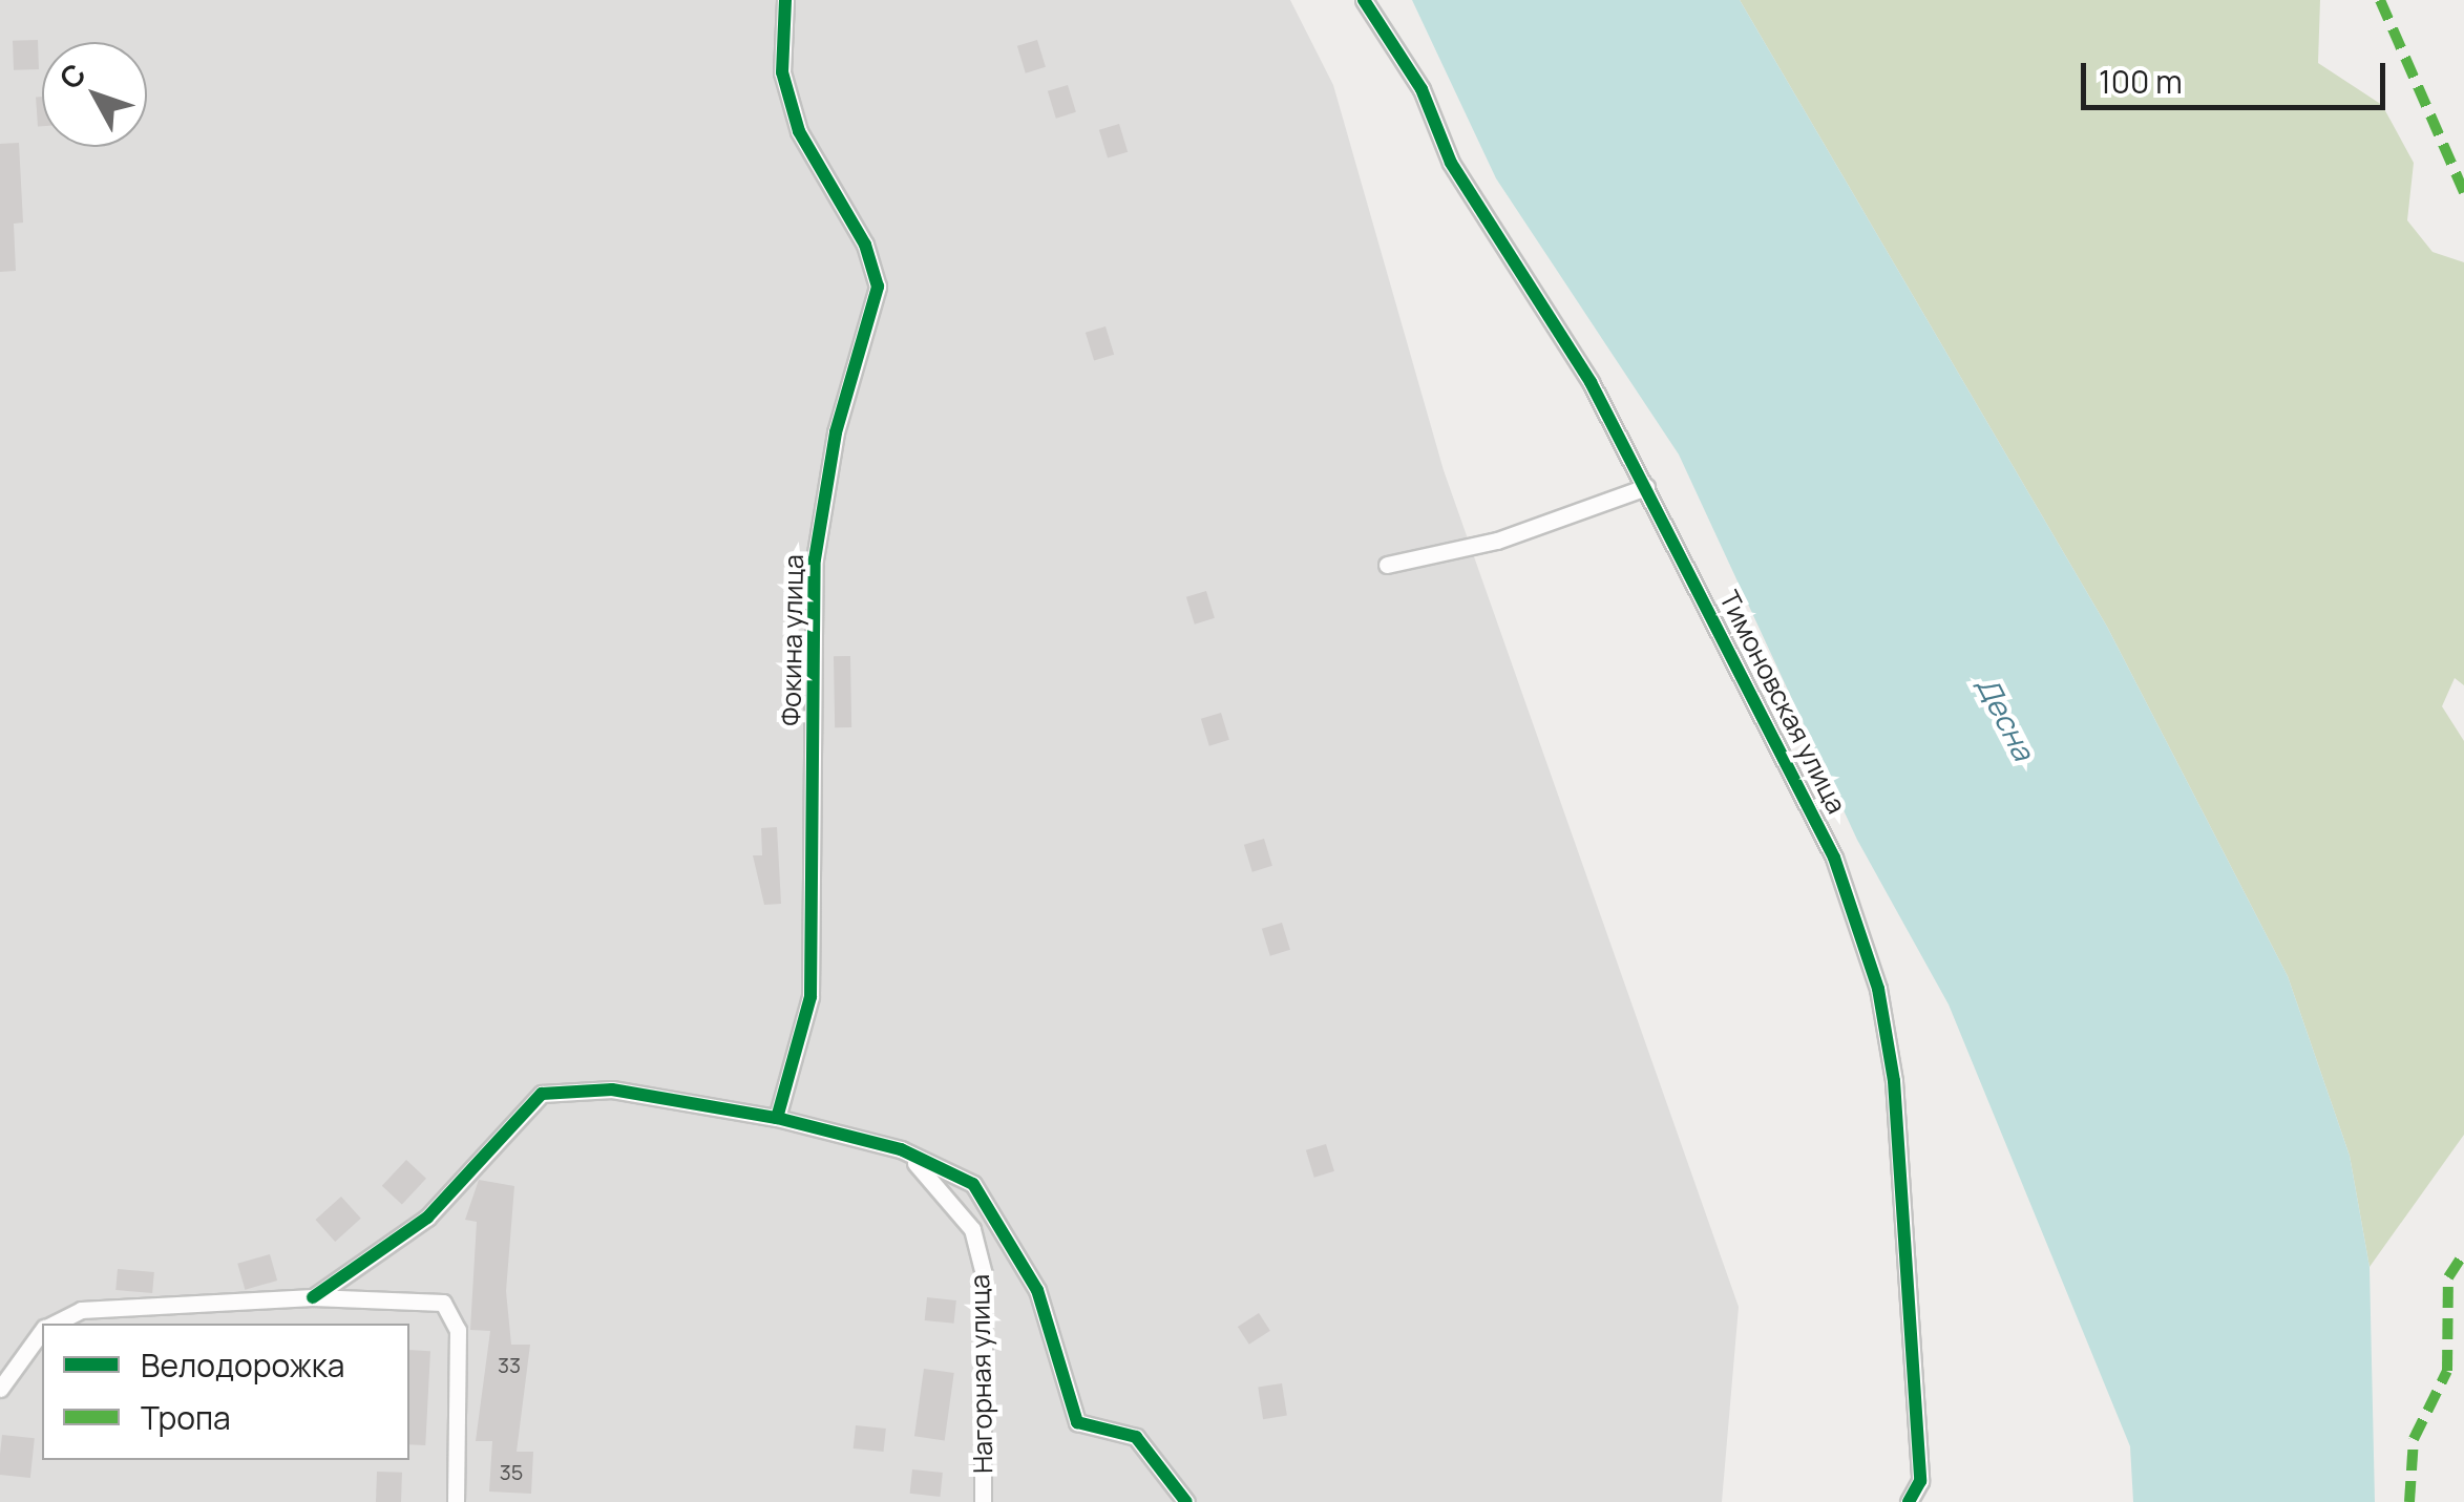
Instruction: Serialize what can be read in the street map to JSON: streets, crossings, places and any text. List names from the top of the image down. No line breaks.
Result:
{"streets":{"street":["Фокина улица","Тимоновская улица","Нагорная улица"]},"water":["Десна"],"house_numbers":["33","35"],"legend":["Велодорожка","Тропа"],"scale_bar":"100 m","north":"top left"}
